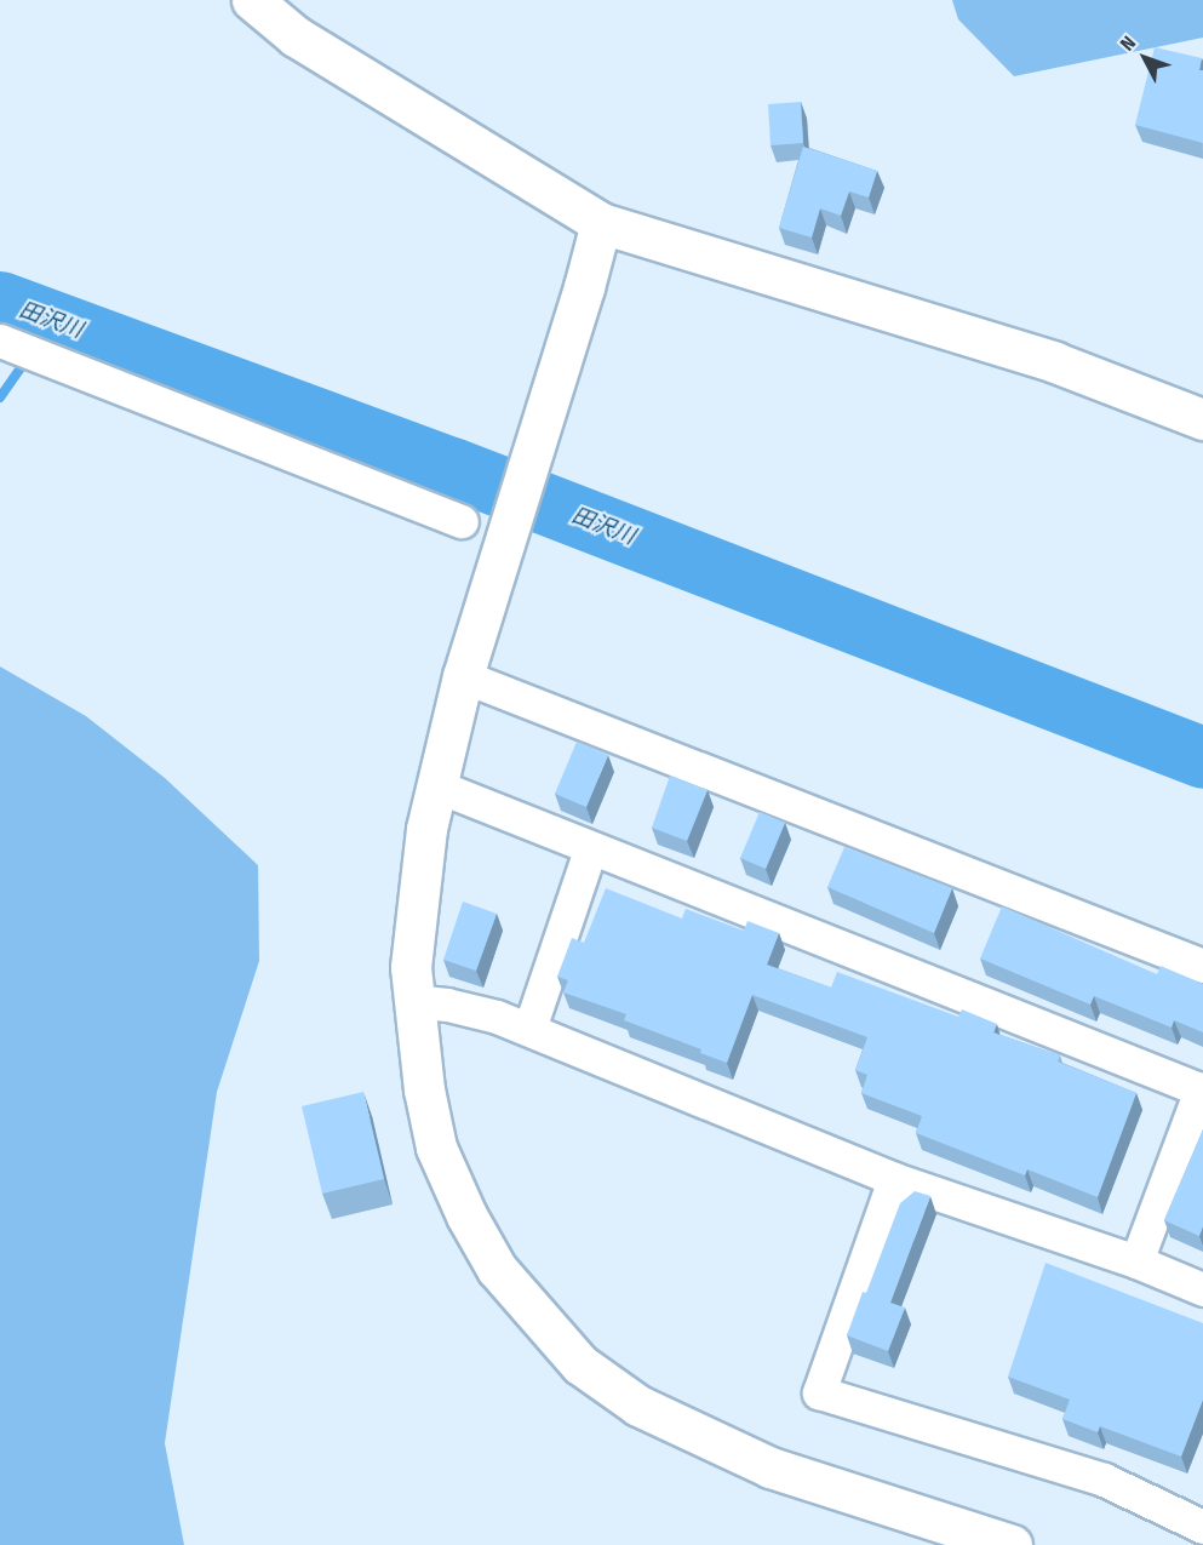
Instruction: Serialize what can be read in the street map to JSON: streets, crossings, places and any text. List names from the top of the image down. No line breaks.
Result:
{"water":["田沢川"],"north":"top left"}
